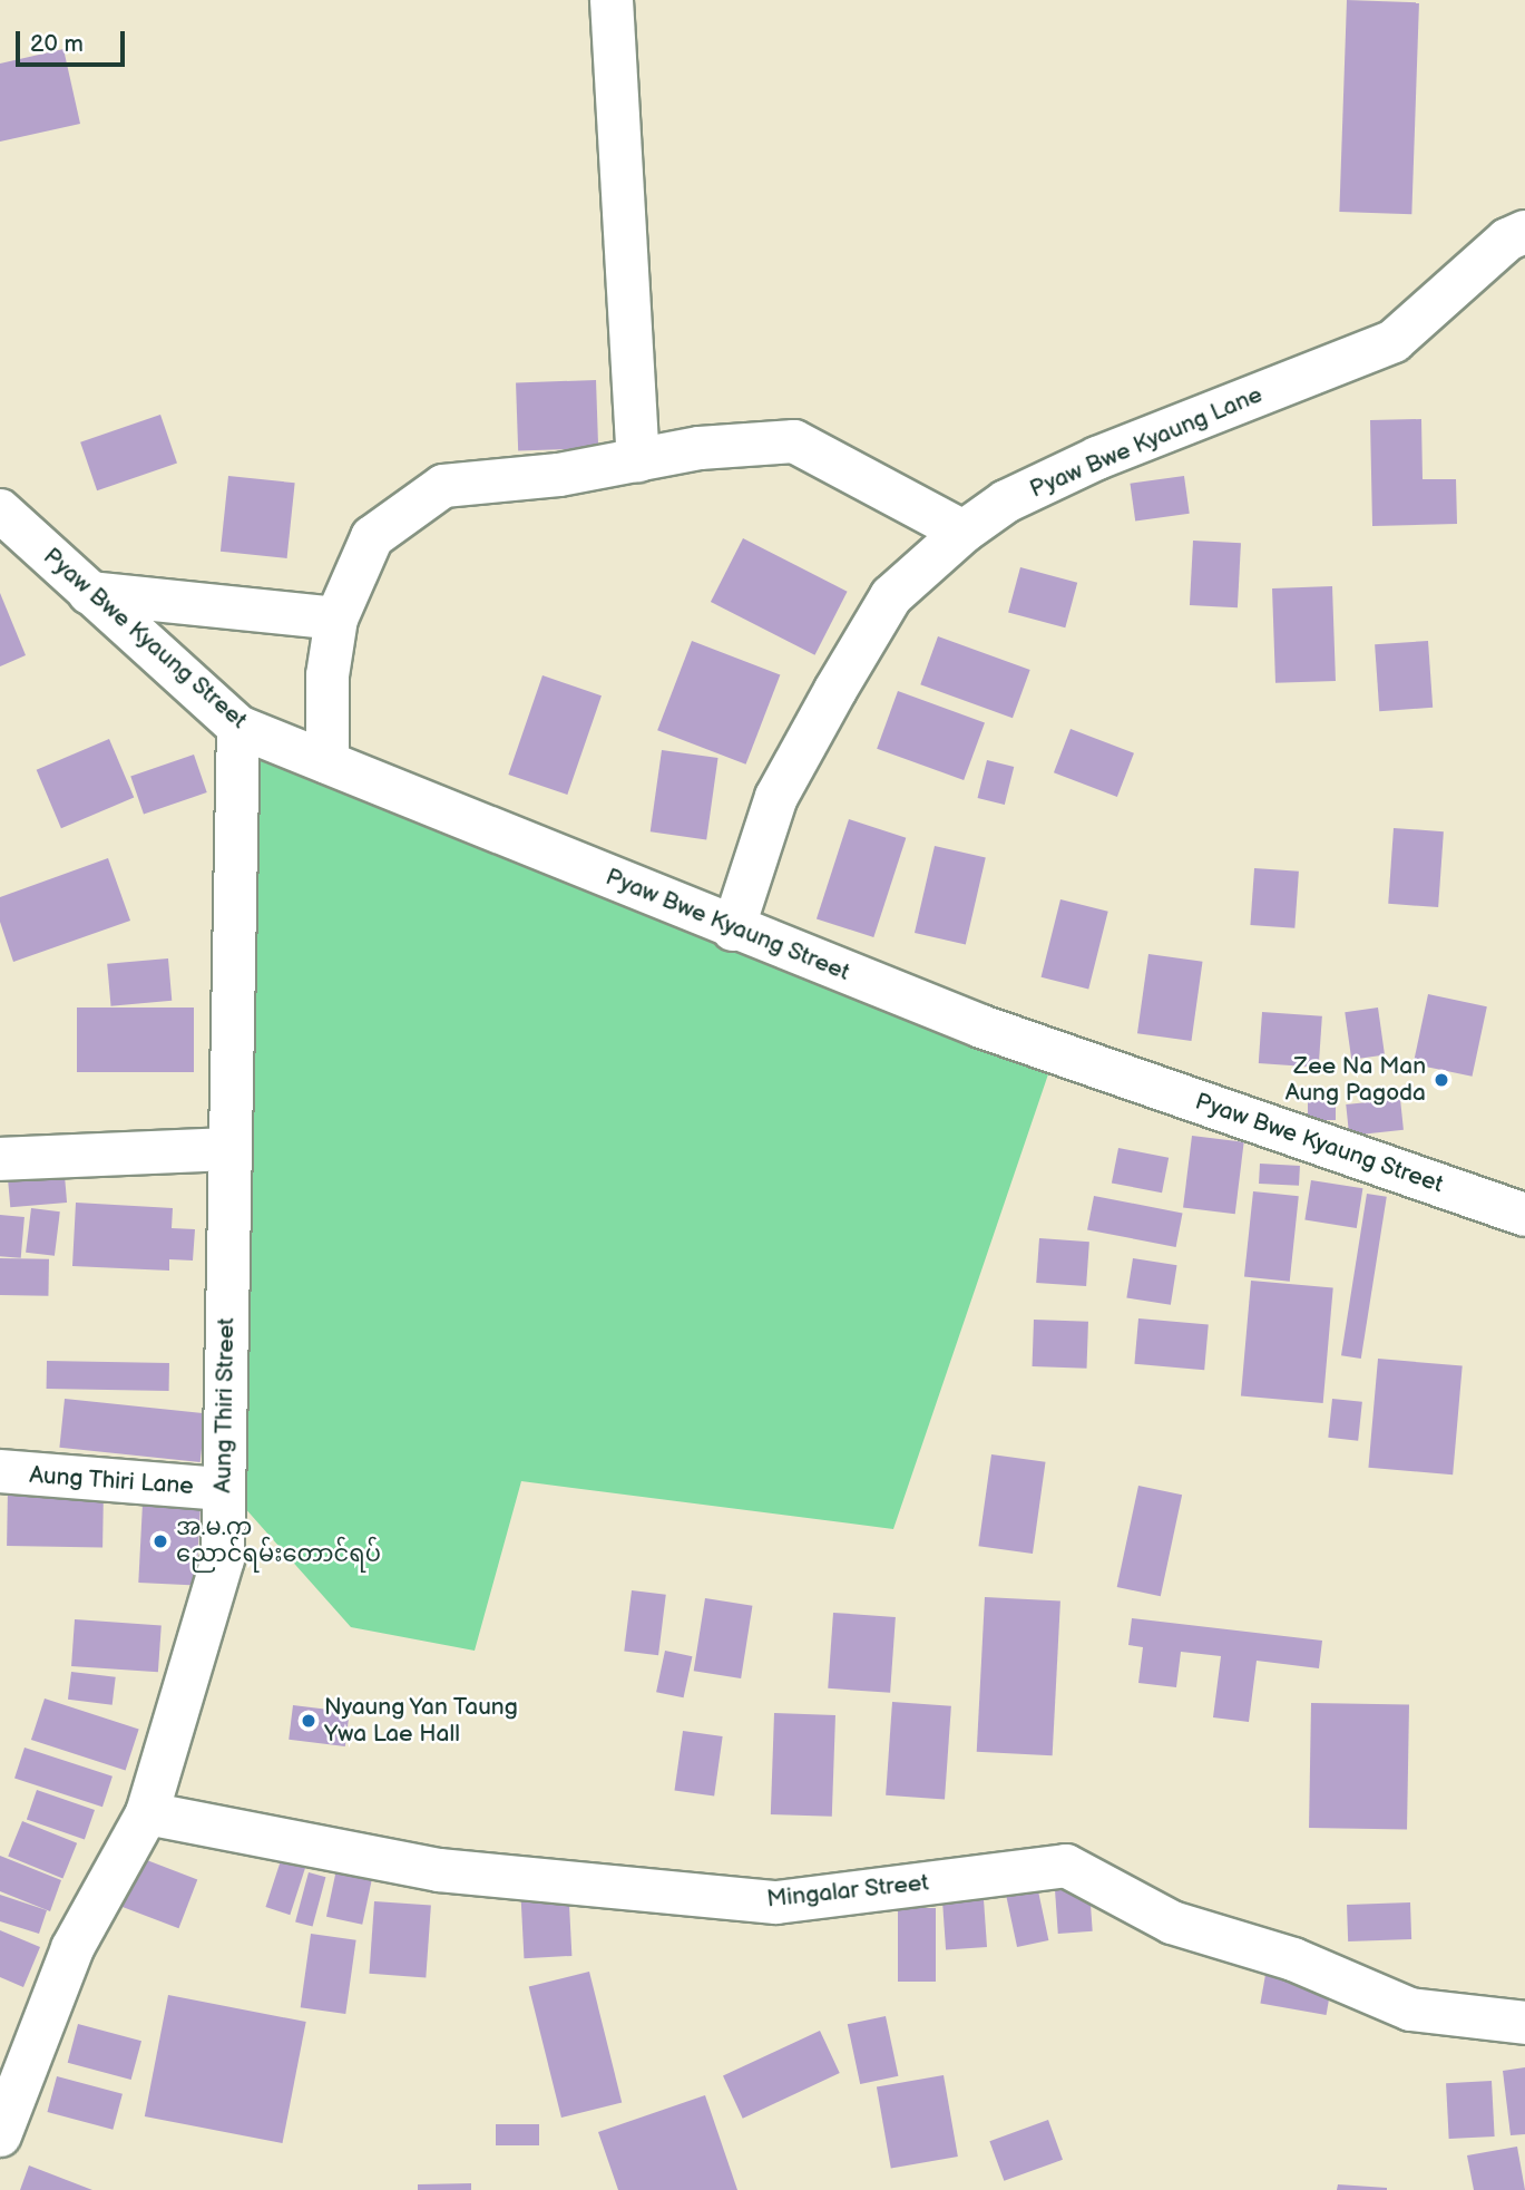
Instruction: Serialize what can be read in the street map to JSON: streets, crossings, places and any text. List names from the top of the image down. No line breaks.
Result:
{"streets":{"street":["Pyaw Bwe Kyaung Lane","Pyaw Bwe Kyaung Street","Aung Thiri Street","Aung Thiri Lane","Mingalar Street"]},"crossings":[["Pyaw Bwe Kyaung Lane","Pyaw Bwe Kyaung Street"],["Pyaw Bwe Kyaung Street","Aung Thiri Street"],["Aung Thiri Street","Aung Thiri Lane"],["Aung Thiri Street","Mingalar Street"]],"places":["Zee Na Man Aung Pagoda","အ.မ.က ညောင်ရမ်းတောင်ရပ်","Nyaung Yan Taung Ywa Lae Hall"],"scale_bar":"20 m"}
